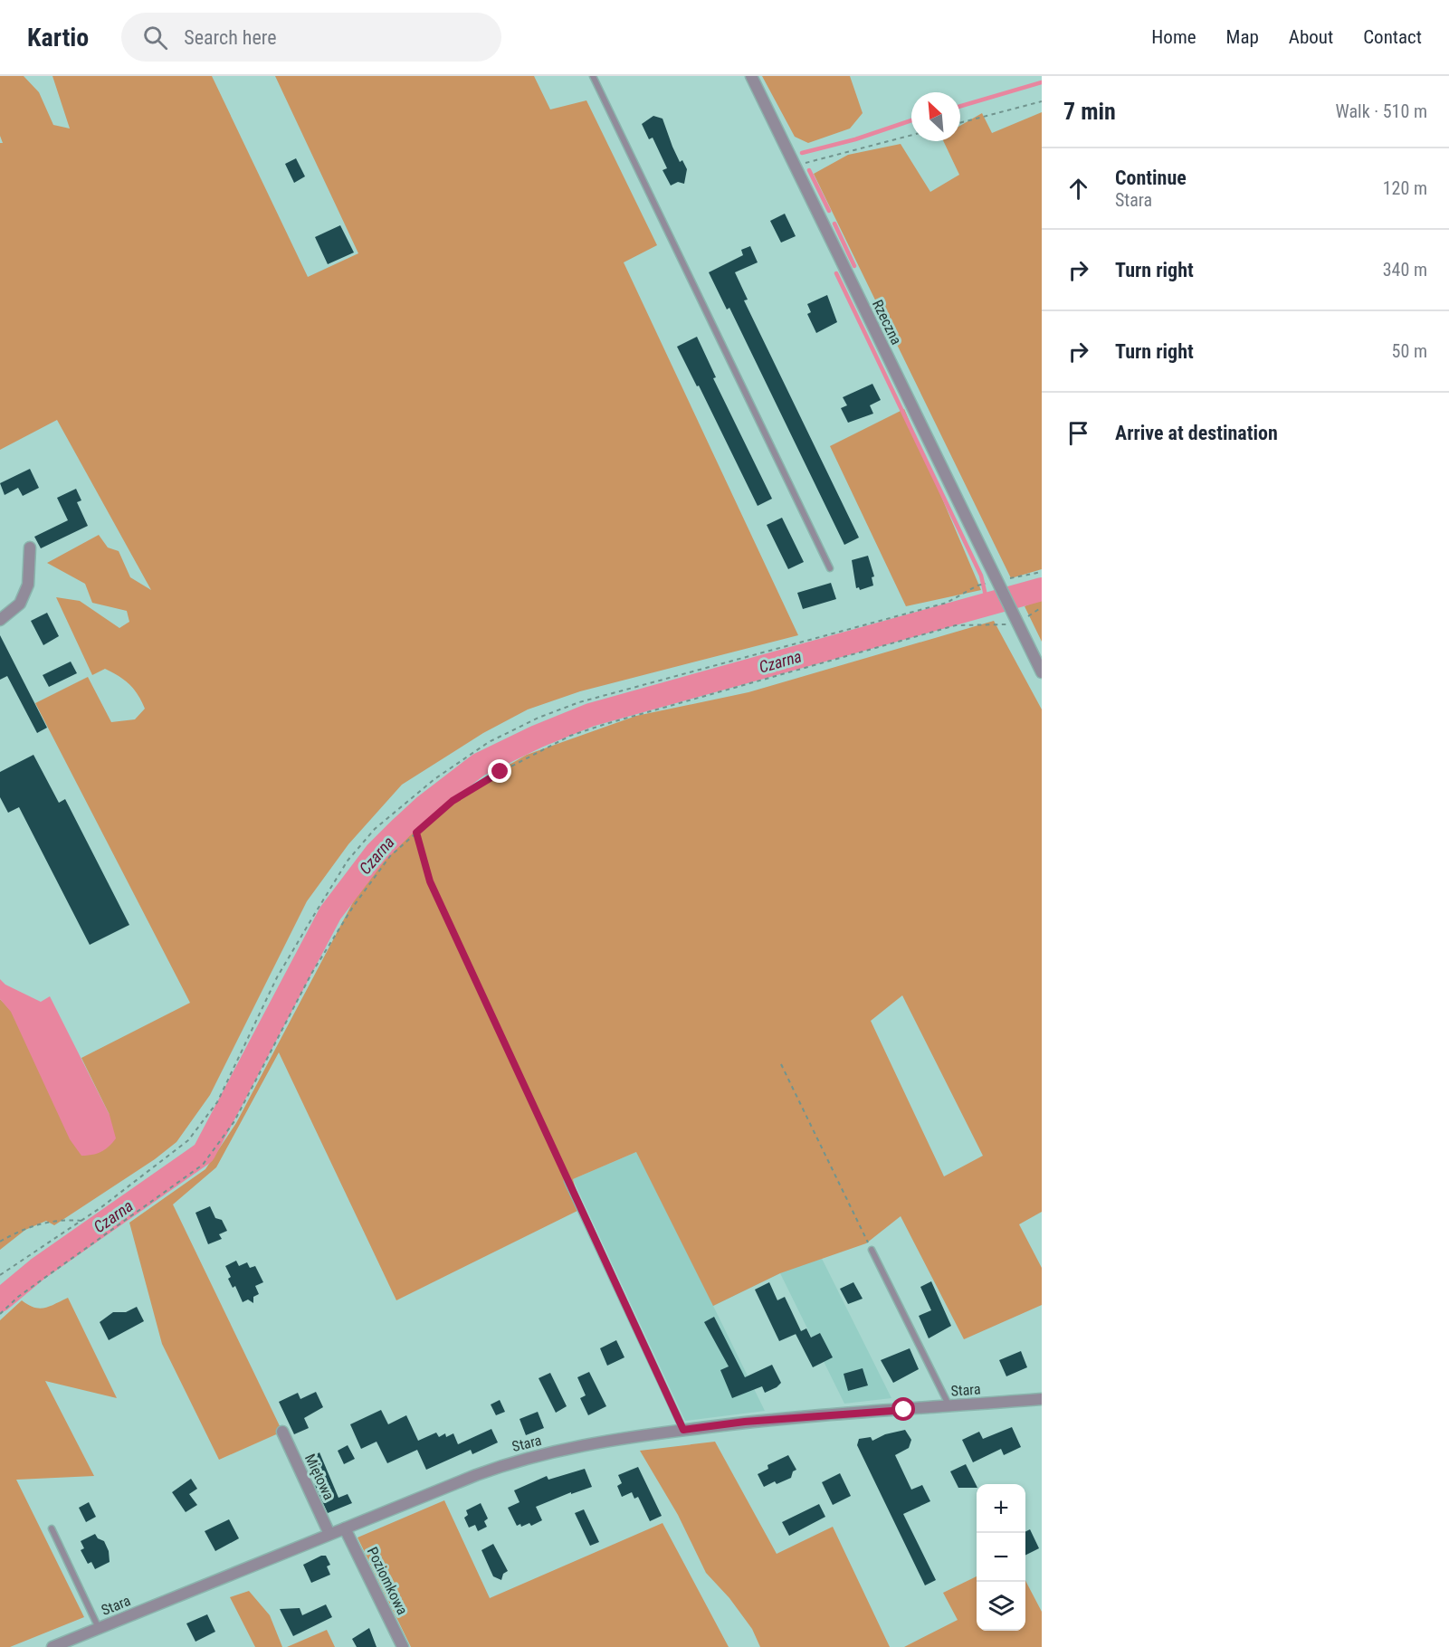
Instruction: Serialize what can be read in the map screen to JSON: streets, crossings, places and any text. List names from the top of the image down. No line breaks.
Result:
{"streets":{"street":["Rzeczna","Stara","Miętowa","Poziomkowa"]},"crossings":[["Stara","Miętowa"],["Stara","Poziomkowa"]],"water":["Czarna"],"north":"top left","page":{"header":"Kartio","search":"Search here","nav":["Home","Map","About","Contact"],"heading":["7 min","Walk · 510 m"],"list":[["Continue","Stara","120 m"],["Turn right","340 m"],["Turn right","50 m"],"Arrive at destination"],"map_buttons":["+","−"]}}
